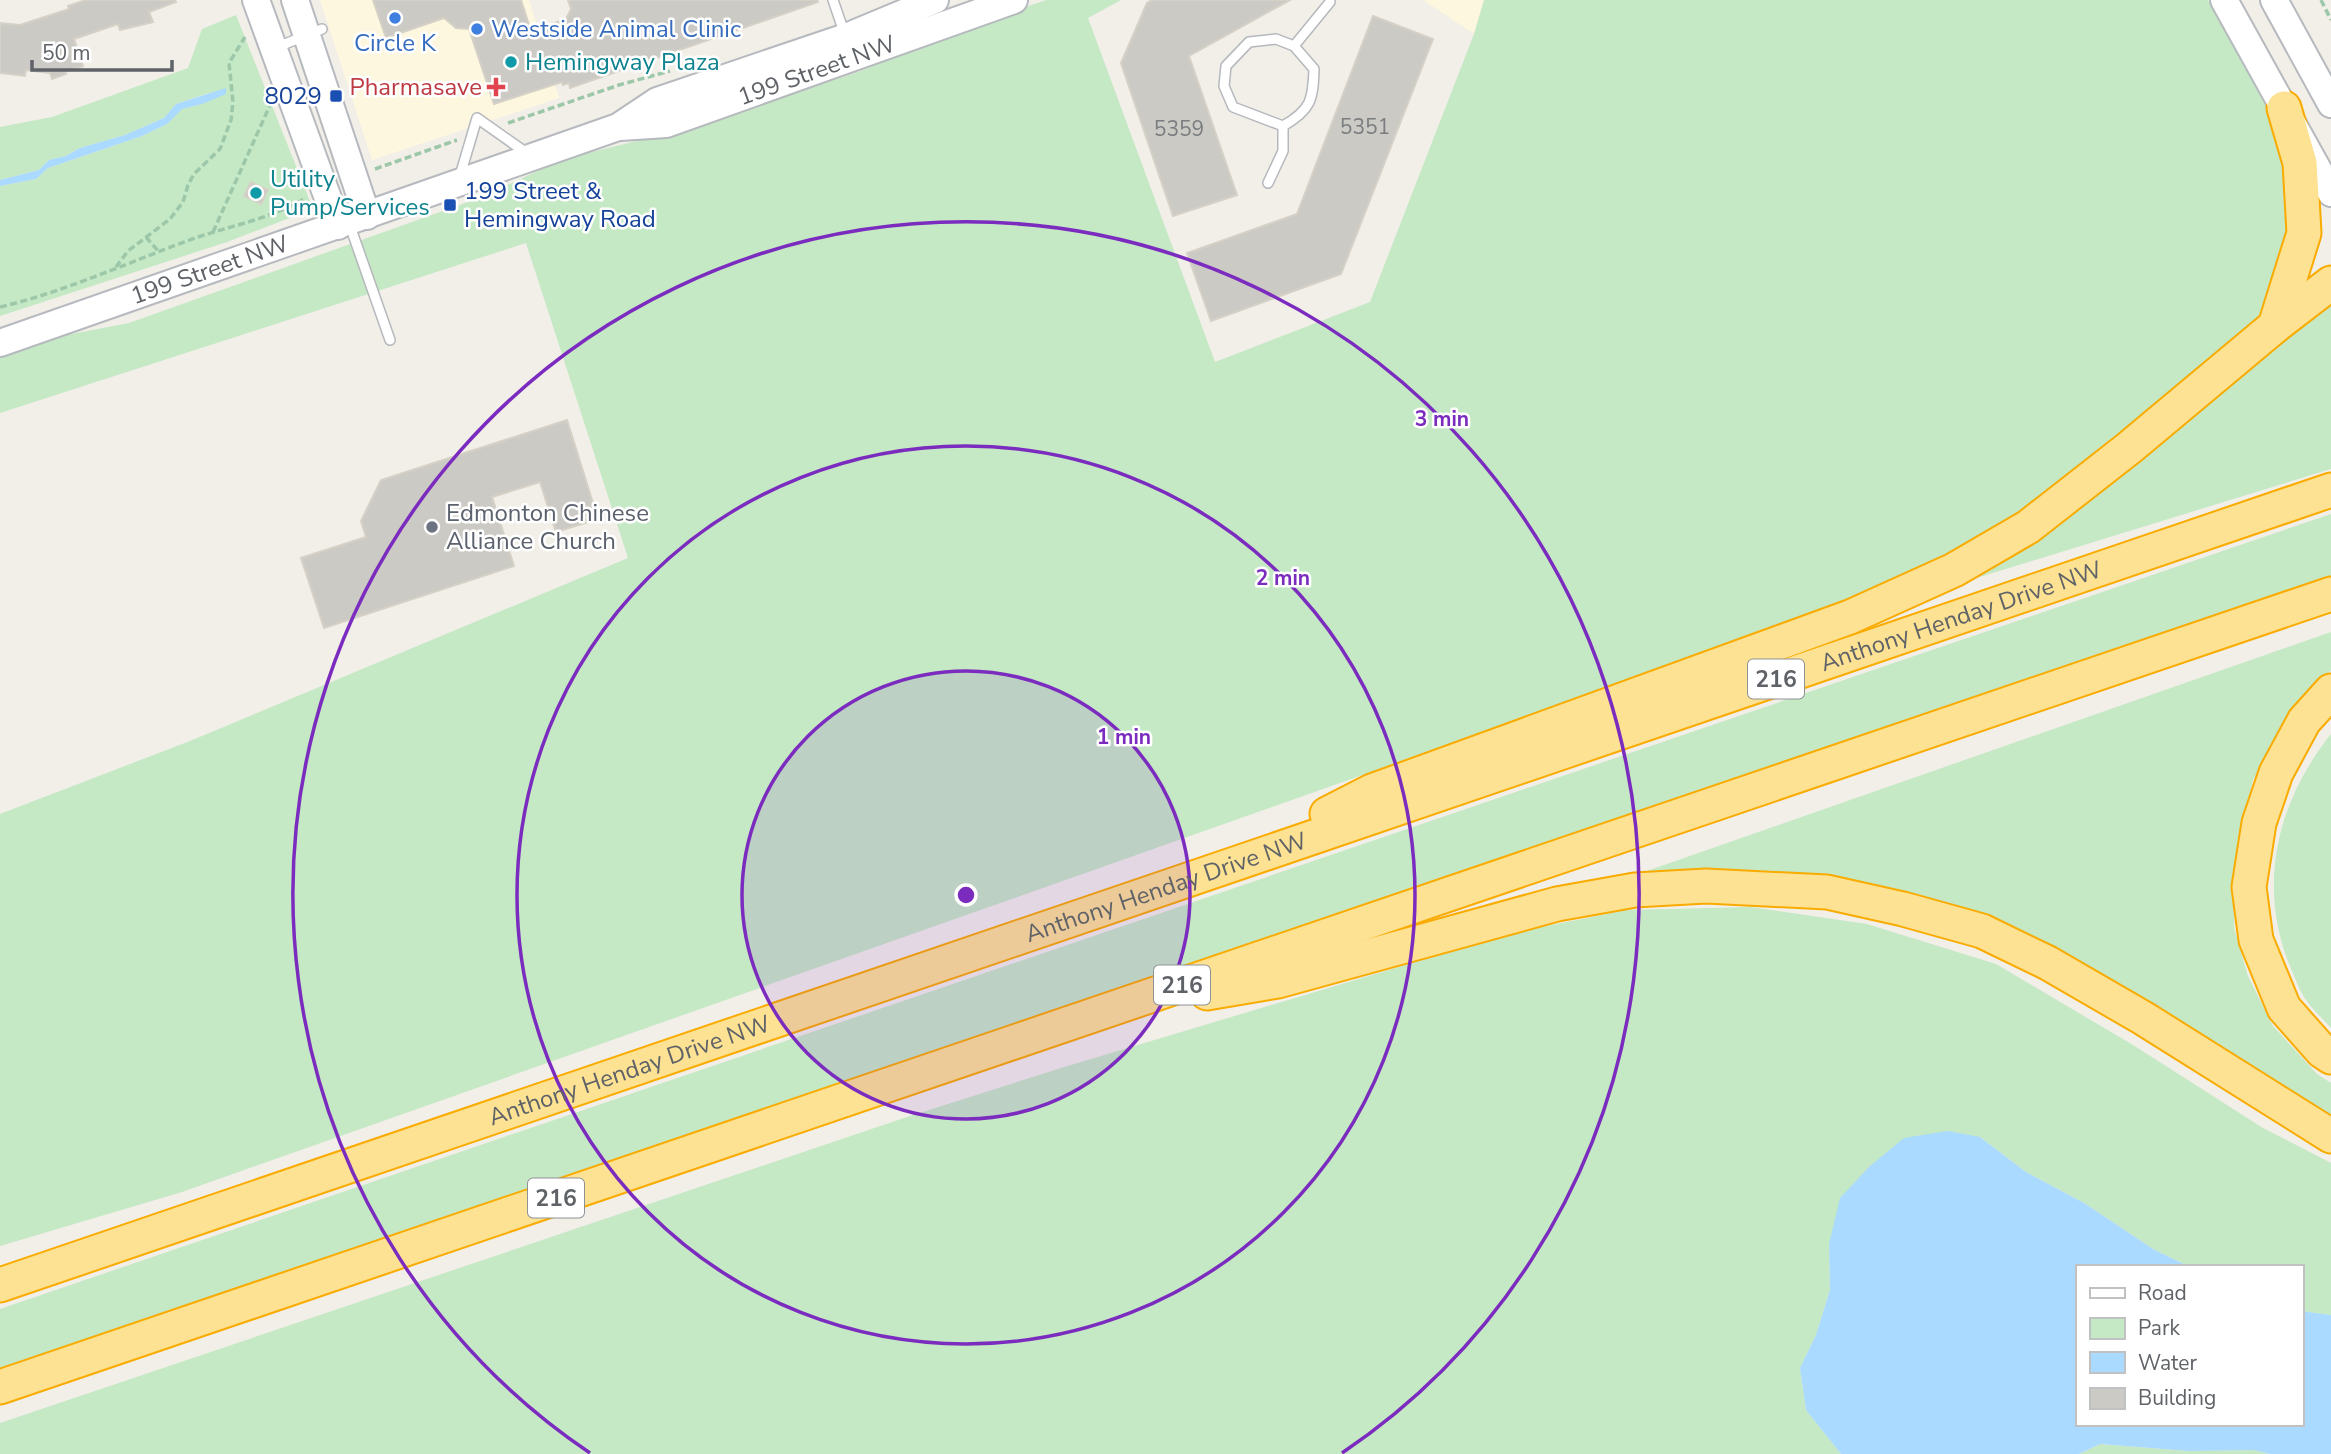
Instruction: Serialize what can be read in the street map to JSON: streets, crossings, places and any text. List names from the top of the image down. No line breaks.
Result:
{"streets":{"highway":["Anthony Henday Drive NW","216"],"main road":["199 Street NW"]},"places":{"other":["Circle K","Westside Animal Clinic","Hemingway Plaza","Utility Pump/Services","Edmonton Chinese Alliance Church"],"health":["Pharmasave"],"transit":["8029","199 Street & Hemingway Road"]},"house_numbers":["5351","5359"],"legend":["Road","Park","Water","Building"],"scale_bar":"50 m","rings":["3 min","2 min","1 min"]}
